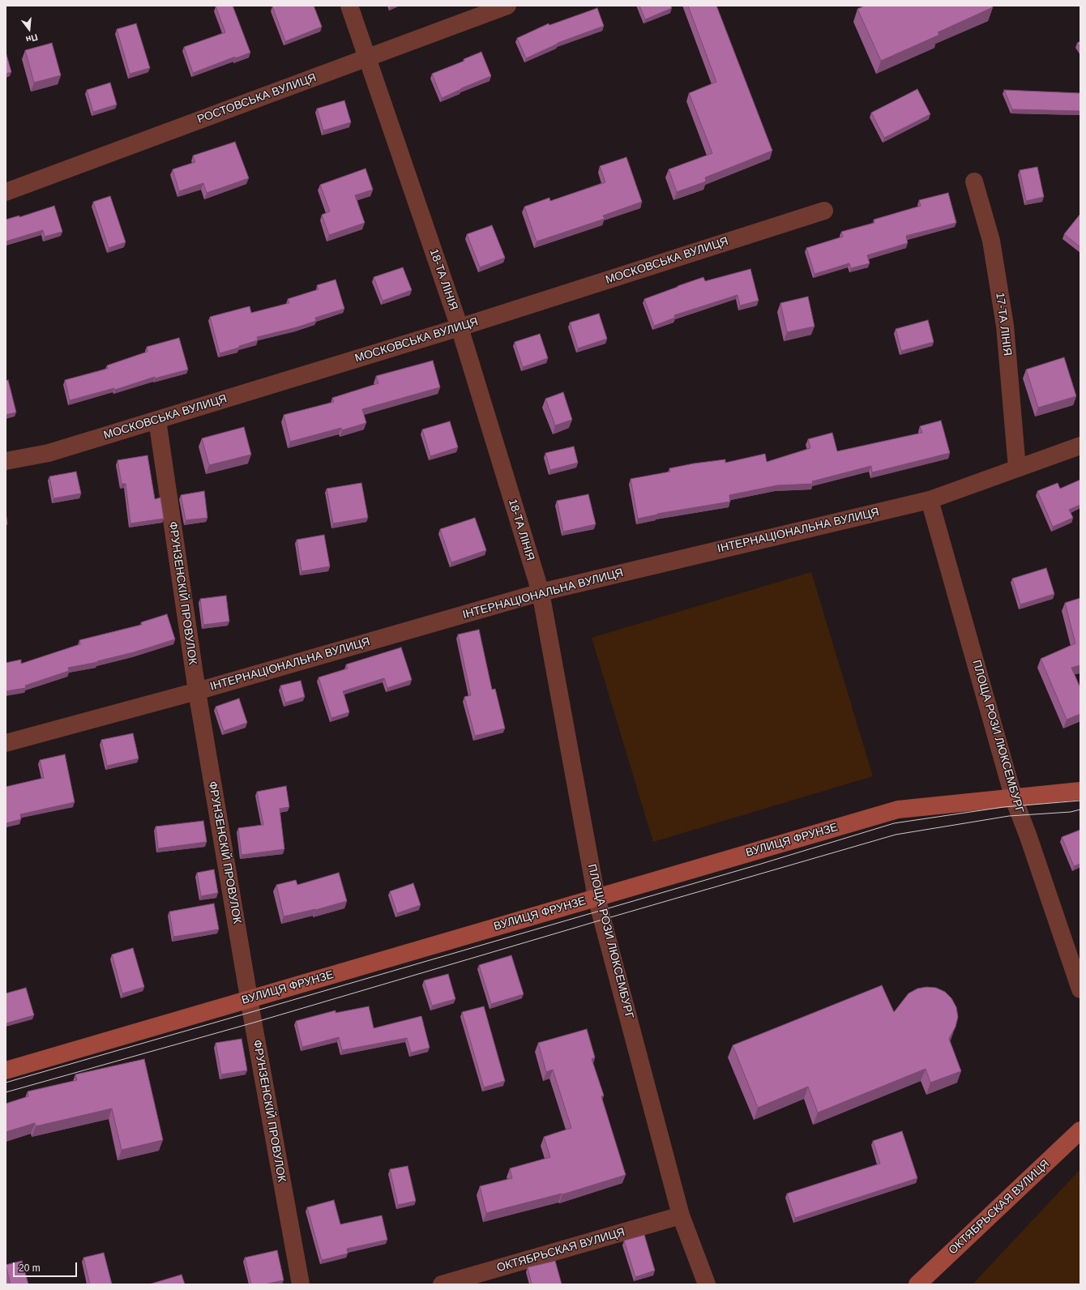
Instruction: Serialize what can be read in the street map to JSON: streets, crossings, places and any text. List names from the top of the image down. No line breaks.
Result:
{"streets":{"street":["РОСТОВСЬКА ВУЛИЦЯ","МОСКОВСЬКА ВУЛИЦЯ","18-ТА ЛІНІЯ","17-ТА ЛІНІЯ","ІНТЕРНАЦІОНАЛЬНА ВУЛИЦЯ","ФРУНЗЕНСКІЙ ПРОВУЛОК","ПЛОЩА РОЗИ ЛЮКСЕМБУРГ","ВУЛИЦЯ ФРУНЗЕ","ОКТЯБРЬСКАЯ ВУЛИЦЯ"]},"crossings":[["РОСТОВСЬКА ВУЛИЦЯ","18-ТА ЛІНІЯ"],["МОСКОВСЬКА ВУЛИЦЯ","18-ТА ЛІНІЯ"],["МОСКОВСЬКА ВУЛИЦЯ","ФРУНЗЕНСКІЙ ПРОВУЛОК"],["18-ТА ЛІНІЯ","ІНТЕРНАЦІОНАЛЬНА ВУЛИЦЯ"],["18-ТА ЛІНІЯ","ПЛОЩА РОЗИ ЛЮКСЕМБУРГ"],["17-ТА ЛІНІЯ","ІНТЕРНАЦІОНАЛЬНА ВУЛИЦЯ"],["ІНТЕРНАЦІОНАЛЬНА ВУЛИЦЯ","ФРУНЗЕНСКІЙ ПРОВУЛОК"],["ІНТЕРНАЦІОНАЛЬНА ВУЛИЦЯ","ПЛОЩА РОЗИ ЛЮКСЕМБУРГ"],["ФРУНЗЕНСКІЙ ПРОВУЛОК","ВУЛИЦЯ ФРУНЗЕ"],["ПЛОЩА РОЗИ ЛЮКСЕМБУРГ","ВУЛИЦЯ ФРУНЗЕ"],["ПЛОЩА РОЗИ ЛЮКСЕМБУРГ","ОКТЯБРЬСКАЯ ВУЛИЦЯ"]],"scale_bar":"20 m","north":"bottom"}
